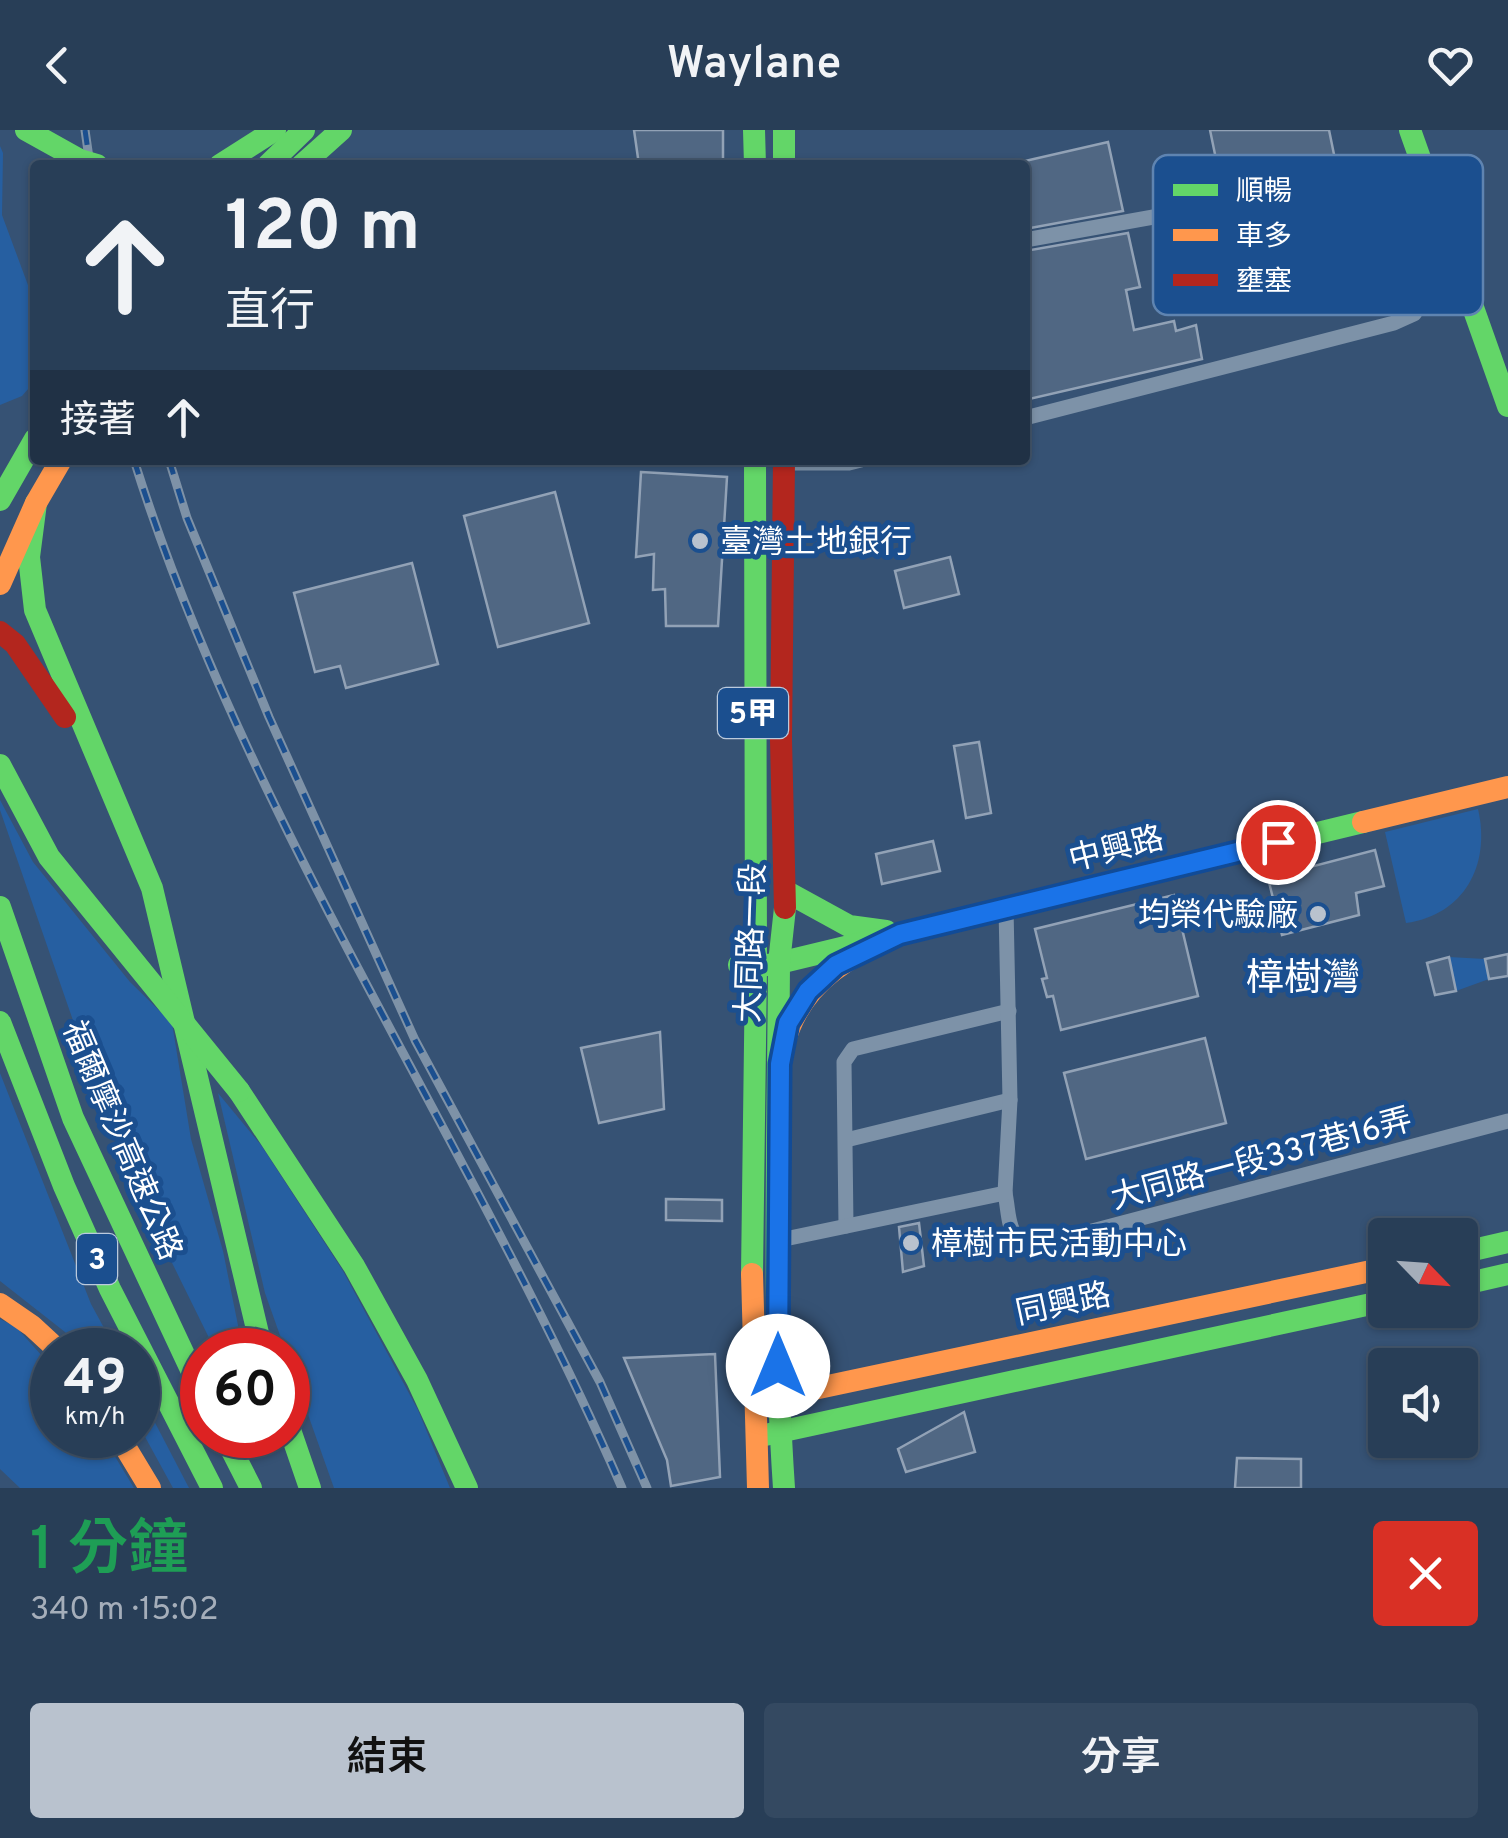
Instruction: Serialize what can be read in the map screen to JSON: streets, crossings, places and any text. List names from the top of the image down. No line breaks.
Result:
{"streets":{"main road":["5甲","中興路","大同路一段","福爾摩沙高速公路","3","同興路"],"street":["大同路一段337巷16弄"]},"crossings":[["中興路","大同路一段"],["大同路一段","同興路"]],"districts":["樟樹灣"],"places":["臺灣土地銀行","均榮代驗廠","樟樹市民活動中心"],"legend":["順暢","車多","壅塞"],"north":"bottom right","page":{"header":"Waylane","turn":["120 m","直行"],"then":"接著","speed":"49 km/h","limit":"60","heading":["1 分鐘","340 m · 15:02"],"buttons":["結束","分享"]}}
